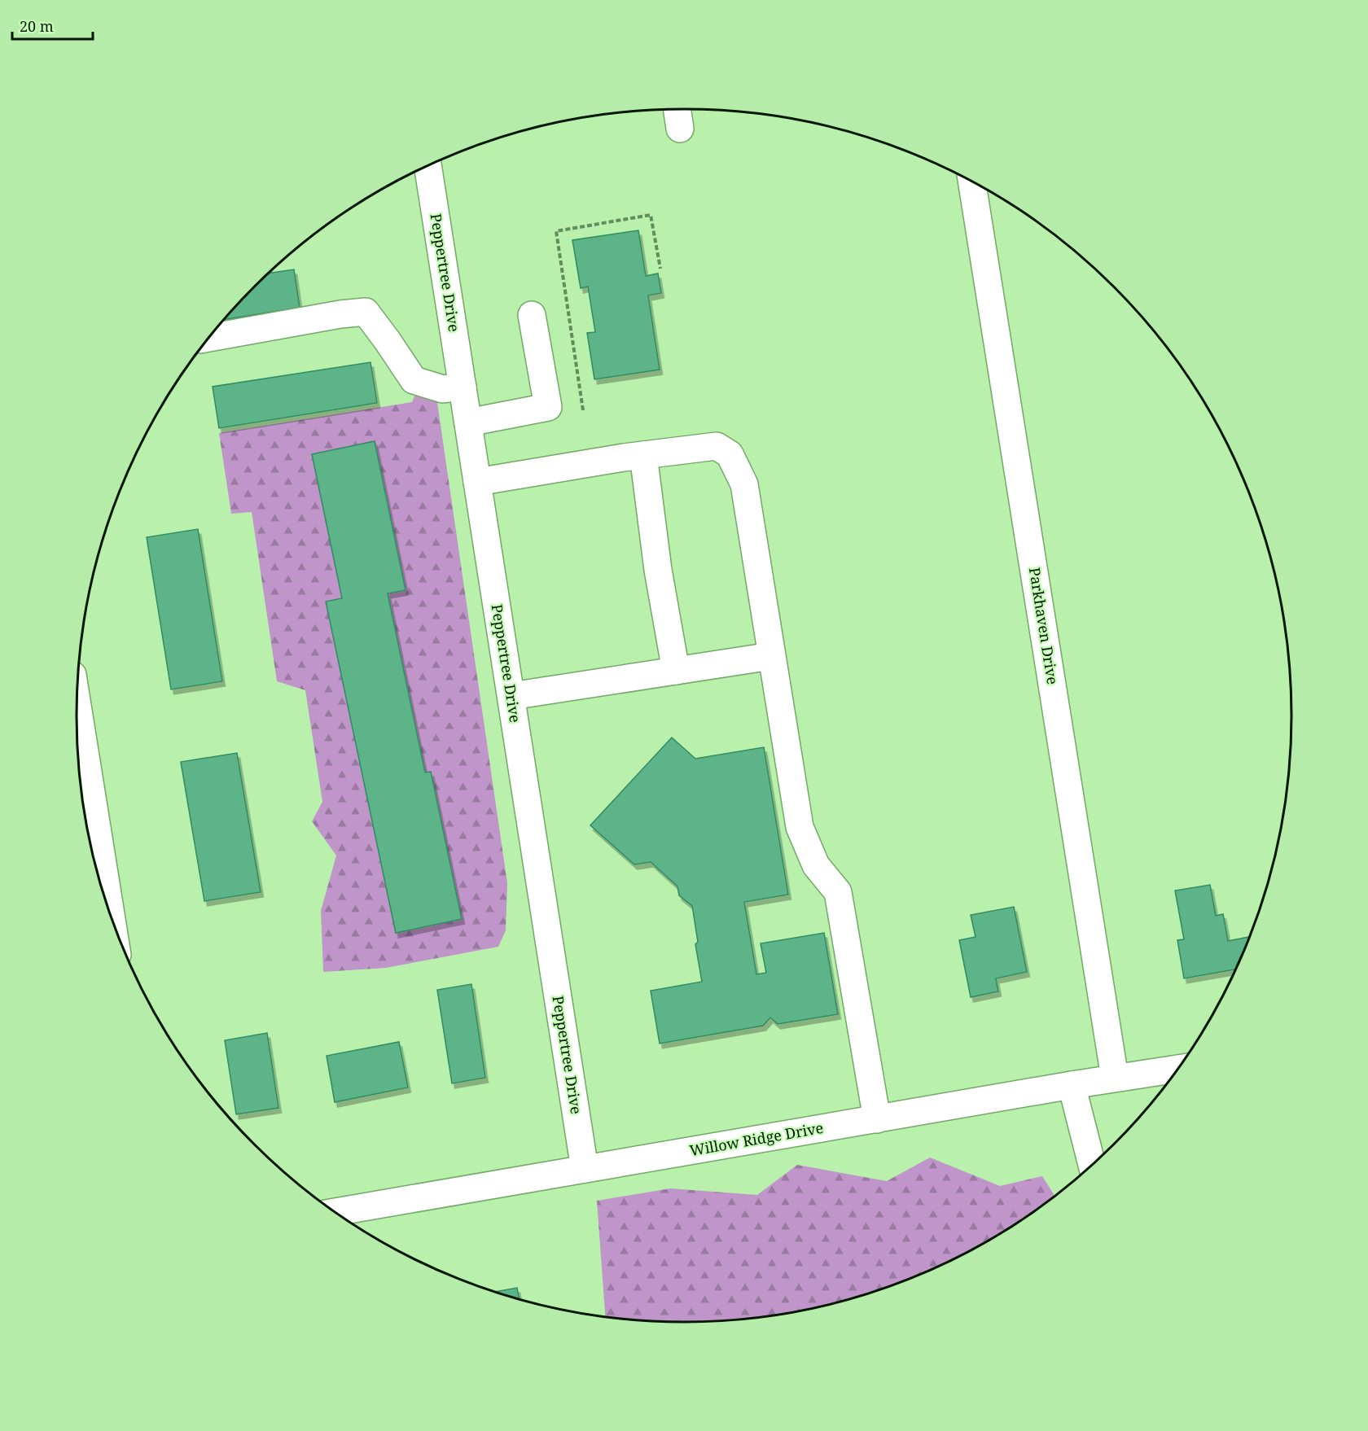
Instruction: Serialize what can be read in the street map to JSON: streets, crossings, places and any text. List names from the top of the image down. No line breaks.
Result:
{"streets":{"street":["Peppertree Drive","Parkhaven Drive","Willow Ridge Drive"]},"crossings":[["Peppertree Drive","Willow Ridge Drive"],["Parkhaven Drive","Willow Ridge Drive"]],"scale_bar":"20 m"}
